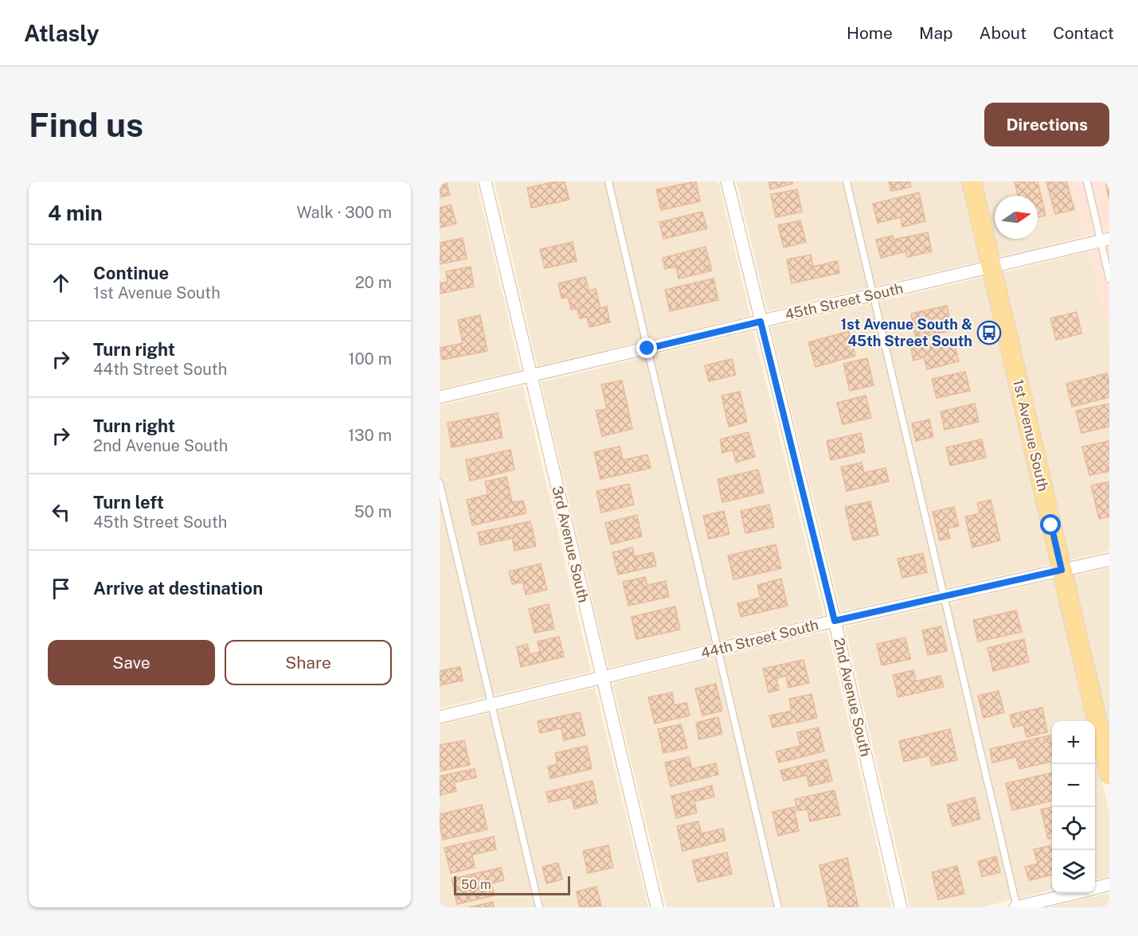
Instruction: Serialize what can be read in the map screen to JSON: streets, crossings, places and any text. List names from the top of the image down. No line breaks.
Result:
{"streets":{"main road":["1st Avenue South"],"street":["45th Street South","3rd Avenue South","44th Street South","2nd Avenue South"]},"crossings":[["45th Street South","1st Avenue South"],["45th Street South","3rd Avenue South"],["45th Street South","2nd Avenue South"],["1st Avenue South","44th Street South"],["3rd Avenue South","44th Street South"],["44th Street South","2nd Avenue South"]],"places":{"bus stop":["1st Avenue South & 45th Street South"]},"scale_bar":"50 m","north":"right","page":{"header":"Atlasly","nav":["Home","Map","About","Contact"],"buttons":["Directions",["Save","Share"]],"title":"Find us","heading":["4 min","Walk · 300 m"],"list":[["Continue","1st Avenue South","20 m"],["Turn right","44th Street South","100 m"],["Turn right","2nd Avenue South","130 m"],["Turn left","45th Street South","50 m"],"Arrive at destination"],"map_buttons":["+","−"],"scale":"50 m"}}
